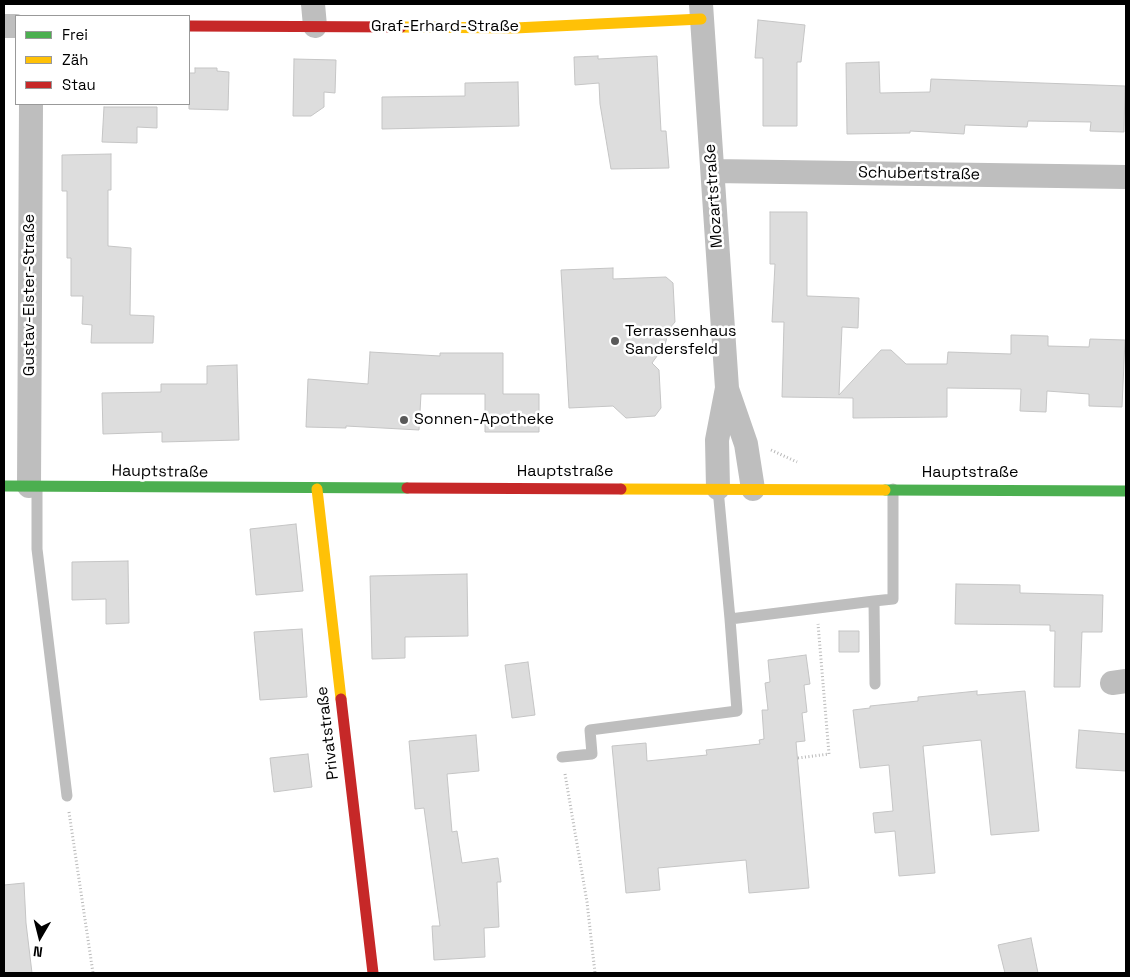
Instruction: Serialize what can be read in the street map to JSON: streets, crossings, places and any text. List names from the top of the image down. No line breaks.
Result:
{"streets":{"main road":["Graf-Erhard-Straße","Hauptstraße","Privatstraße"],"street":["Schubertstraße","Mozartstraße","Gustav-Elster-Straße"]},"crossings":[["Graf-Erhard-Straße","Mozartstraße"],["Schubertstraße","Mozartstraße"],["Mozartstraße","Hauptstraße"],["Gustav-Elster-Straße","Hauptstraße"],["Hauptstraße","Privatstraße"]],"places":["Terrassenhaus Sandersfeld","Sonnen-Apotheke"],"legend":["Frei","Zäh","Stau"],"north":"bottom"}
